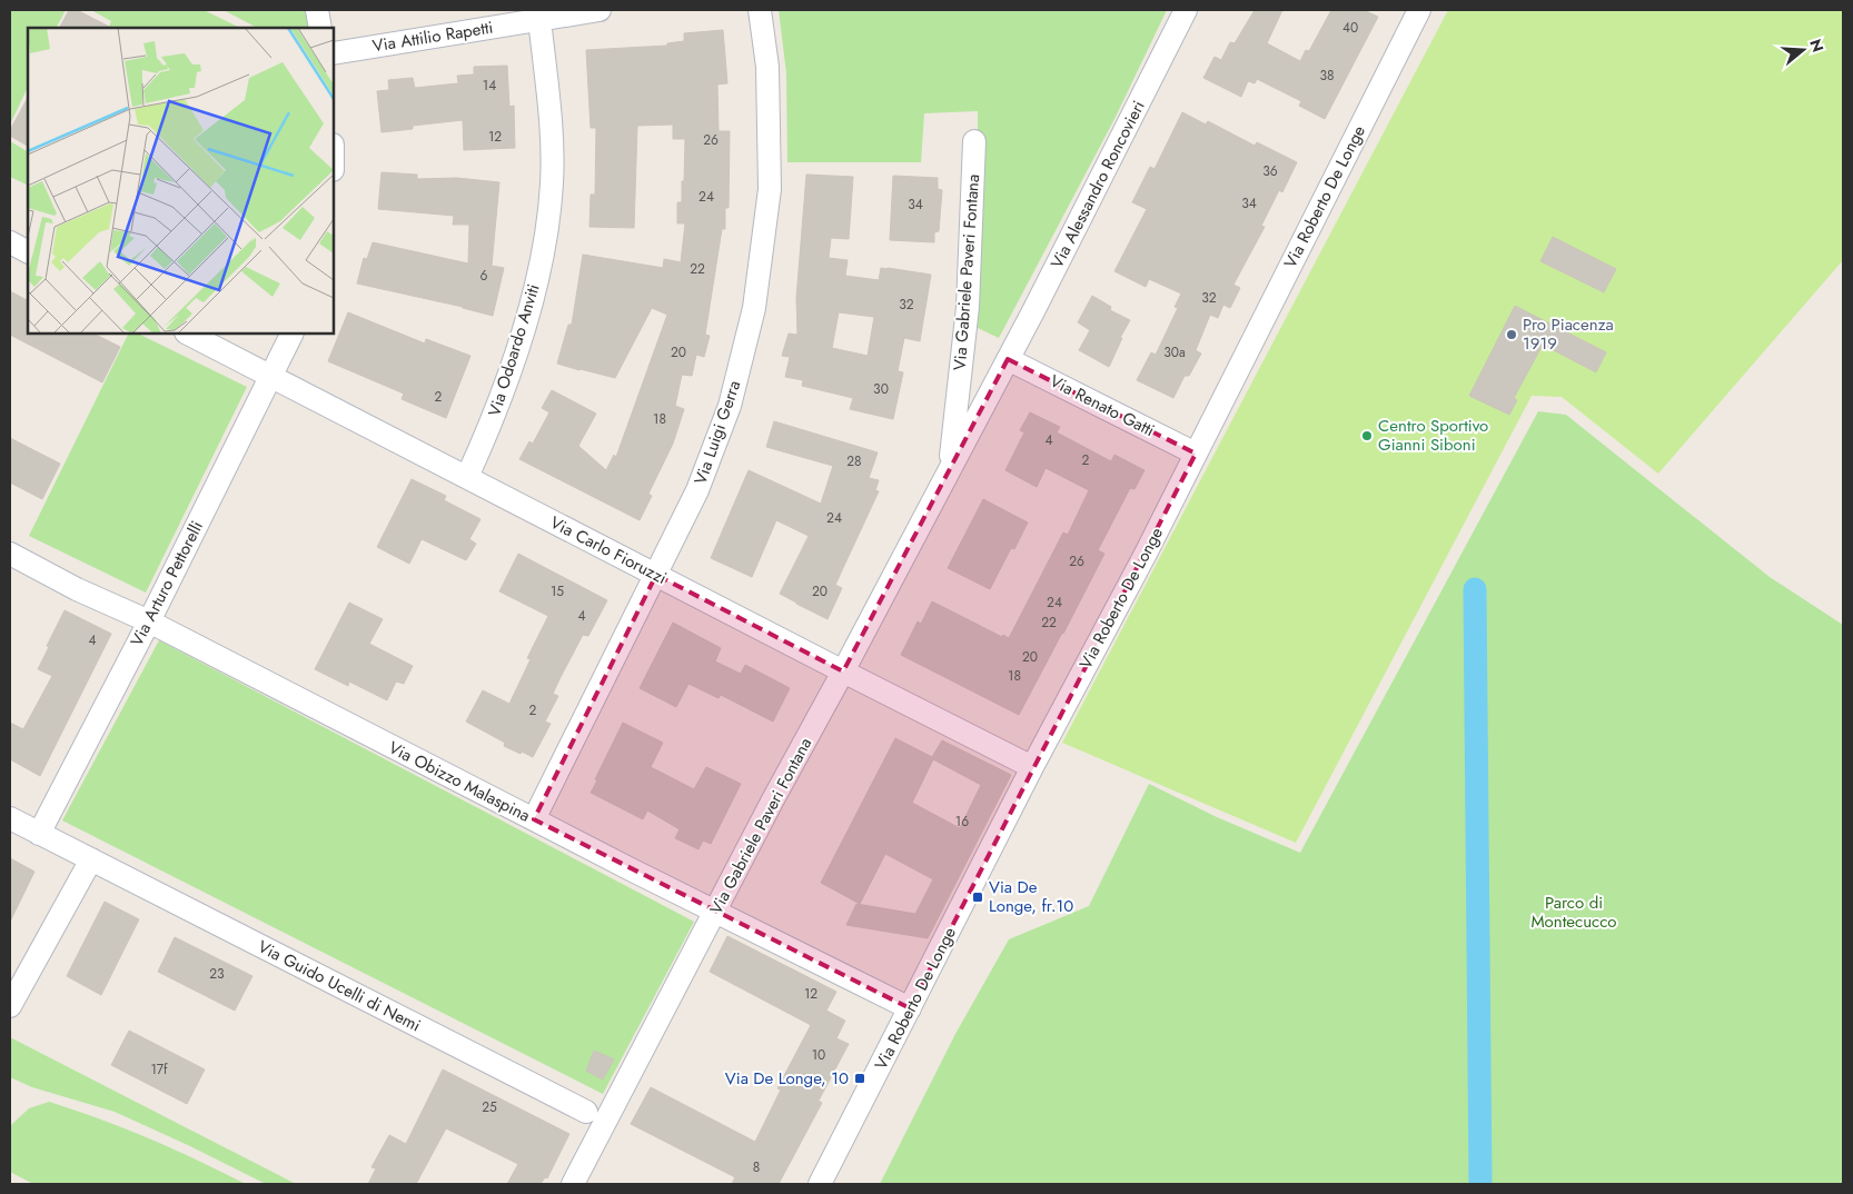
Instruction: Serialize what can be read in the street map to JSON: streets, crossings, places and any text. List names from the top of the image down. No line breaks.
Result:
{"streets":{"street":["Via Attilio Rapetti","Via Alessandro Roncovieri","Via Roberto De Longe","Via Gabriele Paveri Fontana","Via Odoardo Anviti","Via Renato Gatti","Via Luigi Gerra","Via Carlo Fioruzzi","Via Arturo Pettorelli","Via Obizzo Malaspina","Via Guido Ucelli di Nemi"]},"crossings":[["Via Attilio Rapetti","Via Odoardo Anviti"],["Via Alessandro Roncovieri","Via Gabriele Paveri Fontana"],["Via Alessandro Roncovieri","Via Renato Gatti"],["Via Roberto De Longe","Via Renato Gatti"],["Via Roberto De Longe","Via Carlo Fioruzzi"],["Via Roberto De Longe","Via Obizzo Malaspina"],["Via Gabriele Paveri Fontana","Via Renato Gatti"],["Via Gabriele Paveri Fontana","Via Carlo Fioruzzi"],["Via Gabriele Paveri Fontana","Via Obizzo Malaspina"],["Via Odoardo Anviti","Via Carlo Fioruzzi"],["Via Luigi Gerra","Via Carlo Fioruzzi"],["Via Luigi Gerra","Via Obizzo Malaspina"],["Via Carlo Fioruzzi","Via Arturo Pettorelli"],["Via Arturo Pettorelli","Via Obizzo Malaspina"],["Via Arturo Pettorelli","Via Guido Ucelli di Nemi"]],"parks":["Parco di Montecucco"],"places":{"other":["Pro Piacenza 1919","Centro Sportivo Gianni Siboni"],"transit":["Via De Longe, fr.10","Via De Longe, 10"]},"house_numbers":["40","38","14","12","26","36","24","34","34","22","6","32","32","20","30a","30","2","18","4","2","28","24","26","15","20","24","4","22","4","20","18","2","16","23","12","10","17f","25","8"],"north":"right"}
